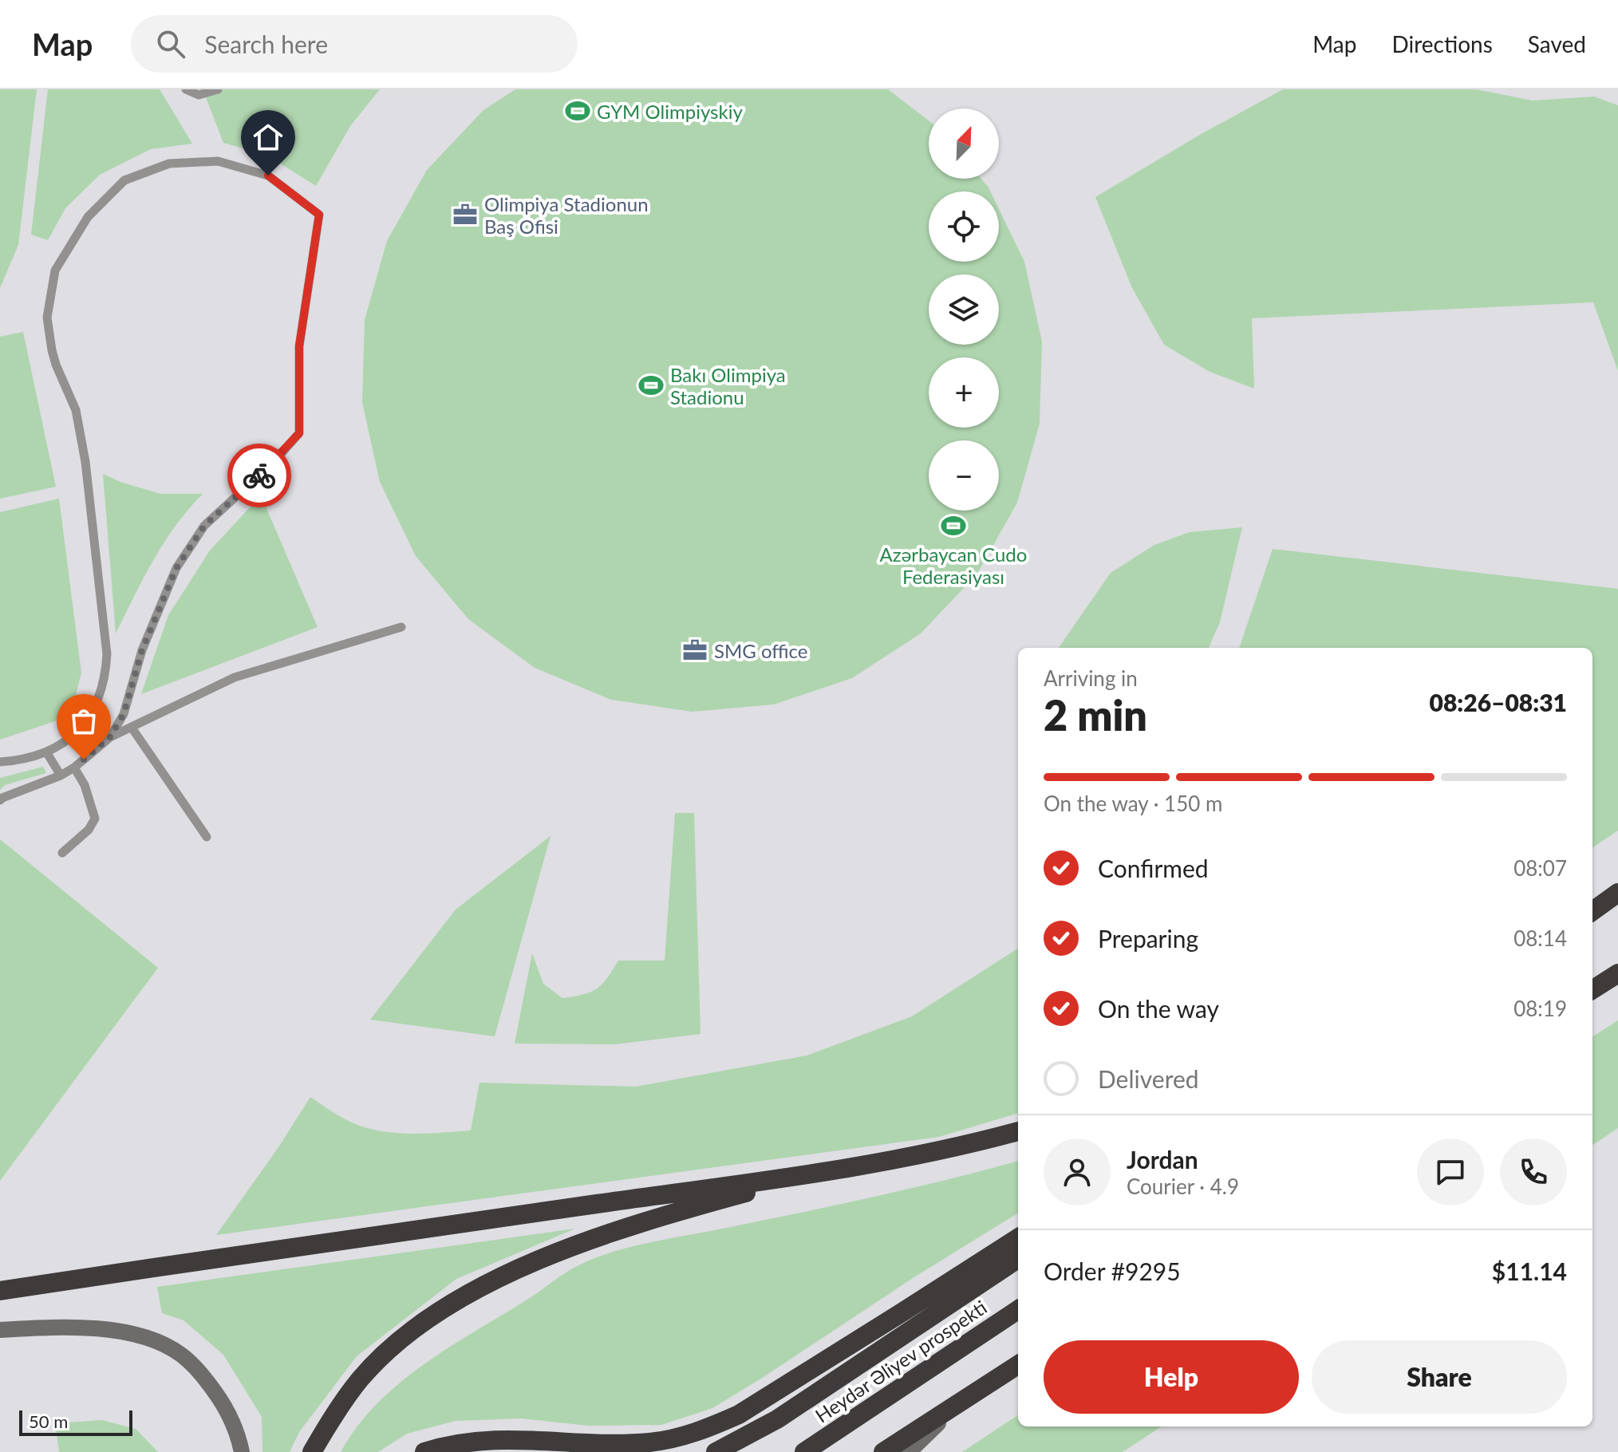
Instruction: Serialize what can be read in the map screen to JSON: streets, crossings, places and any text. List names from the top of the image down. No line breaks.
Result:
{"streets":{"highway":["Heydər Əliyev prospekti"]},"places":{"sports":["GYM Olimpiyskiy","Bakı Olimpiya Stadionu","Azərbaycan Cudo Federasiyası"],"office":["Olimpiya Stadionun Baş Ofisi","SMG office"]},"scale_bar":"50 m","north":"top right","page":{"header":"Map","search":"Search here","nav":["Map","Directions","Saved"],"map_buttons":["+","−"],"heading":["2 min","Arriving in","08:26–08:31"],"panel":["Jordan","Courier · 4.9","Order #9295","$11.14"],"bar":"On the way · 150 m","list":[["Confirmed","08:07"],["Preparing","08:14"],["On the way","08:19"],"Delivered"],"buttons":["Help","Share"],"scale":"50 m"}}
